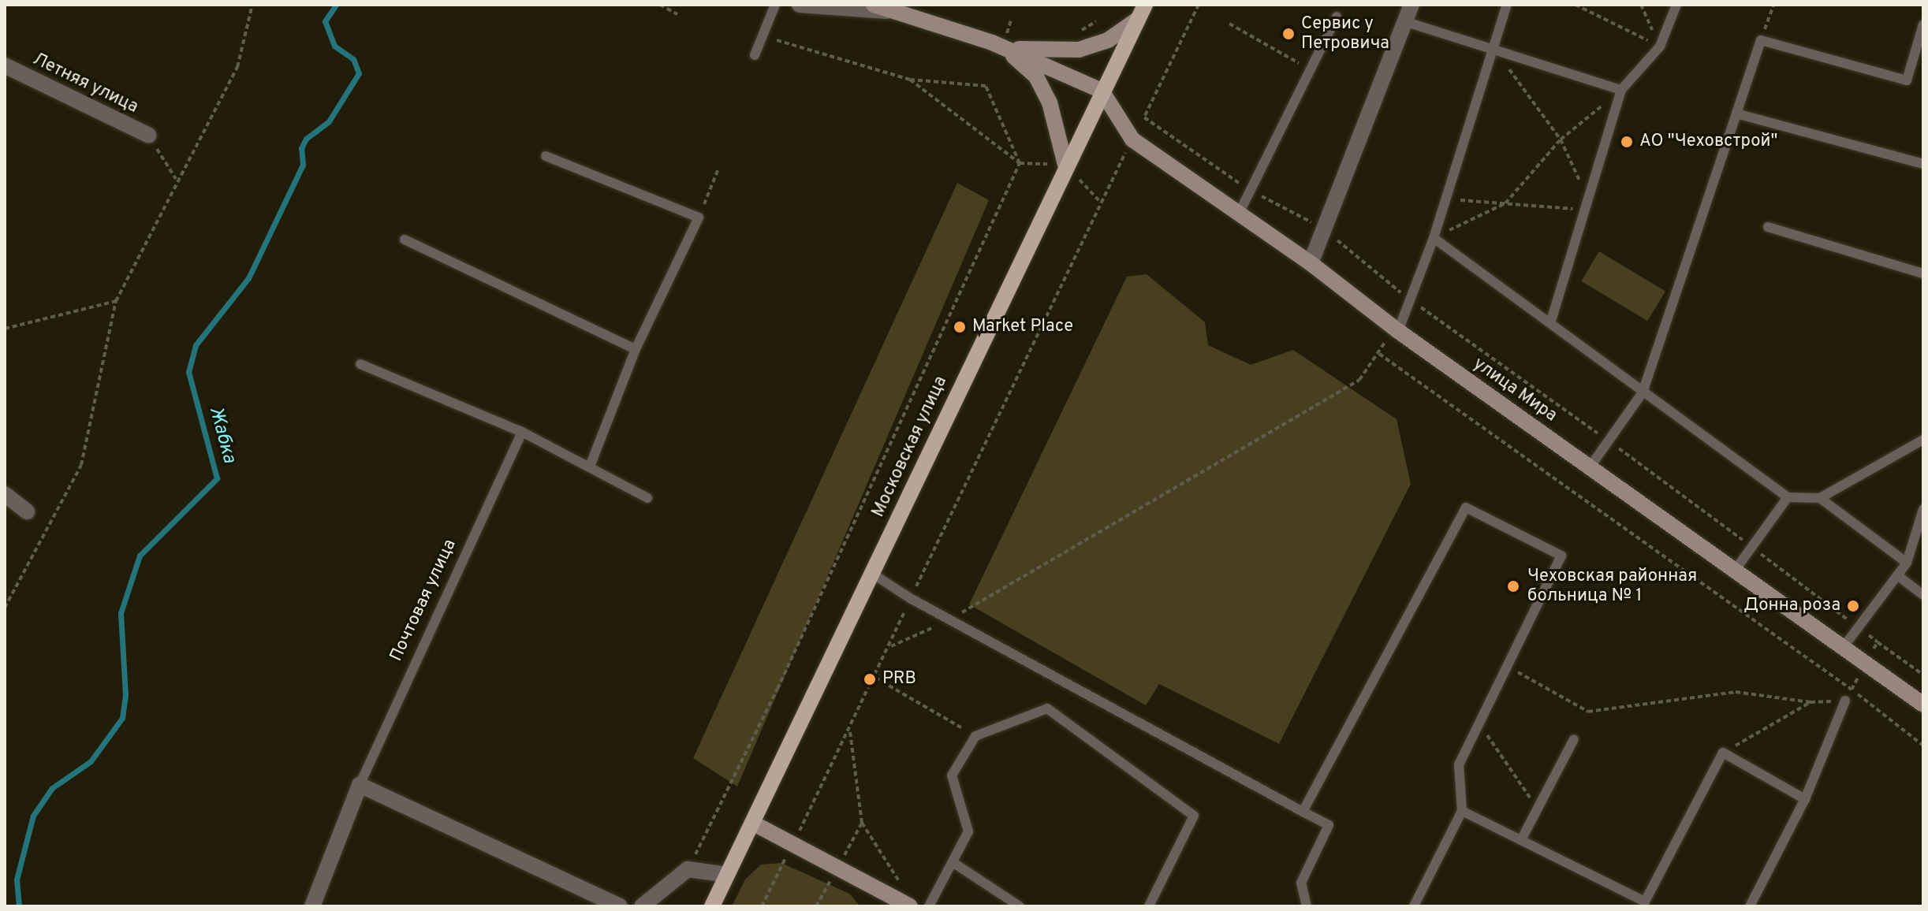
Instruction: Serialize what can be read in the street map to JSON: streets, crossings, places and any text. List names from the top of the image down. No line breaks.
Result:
{"streets":{"main road":["Московская улица"],"street":["Летняя улица","улица Мира","Почтовая улица"]},"crossings":[["улица Мира","Московская улица"]],"water":["Жабка"],"places":["Сервис у Петровича","АО \"Чеховстрой\"","Market Place","Чеховская районная больница № 1","Донна роза","PRB"]}
